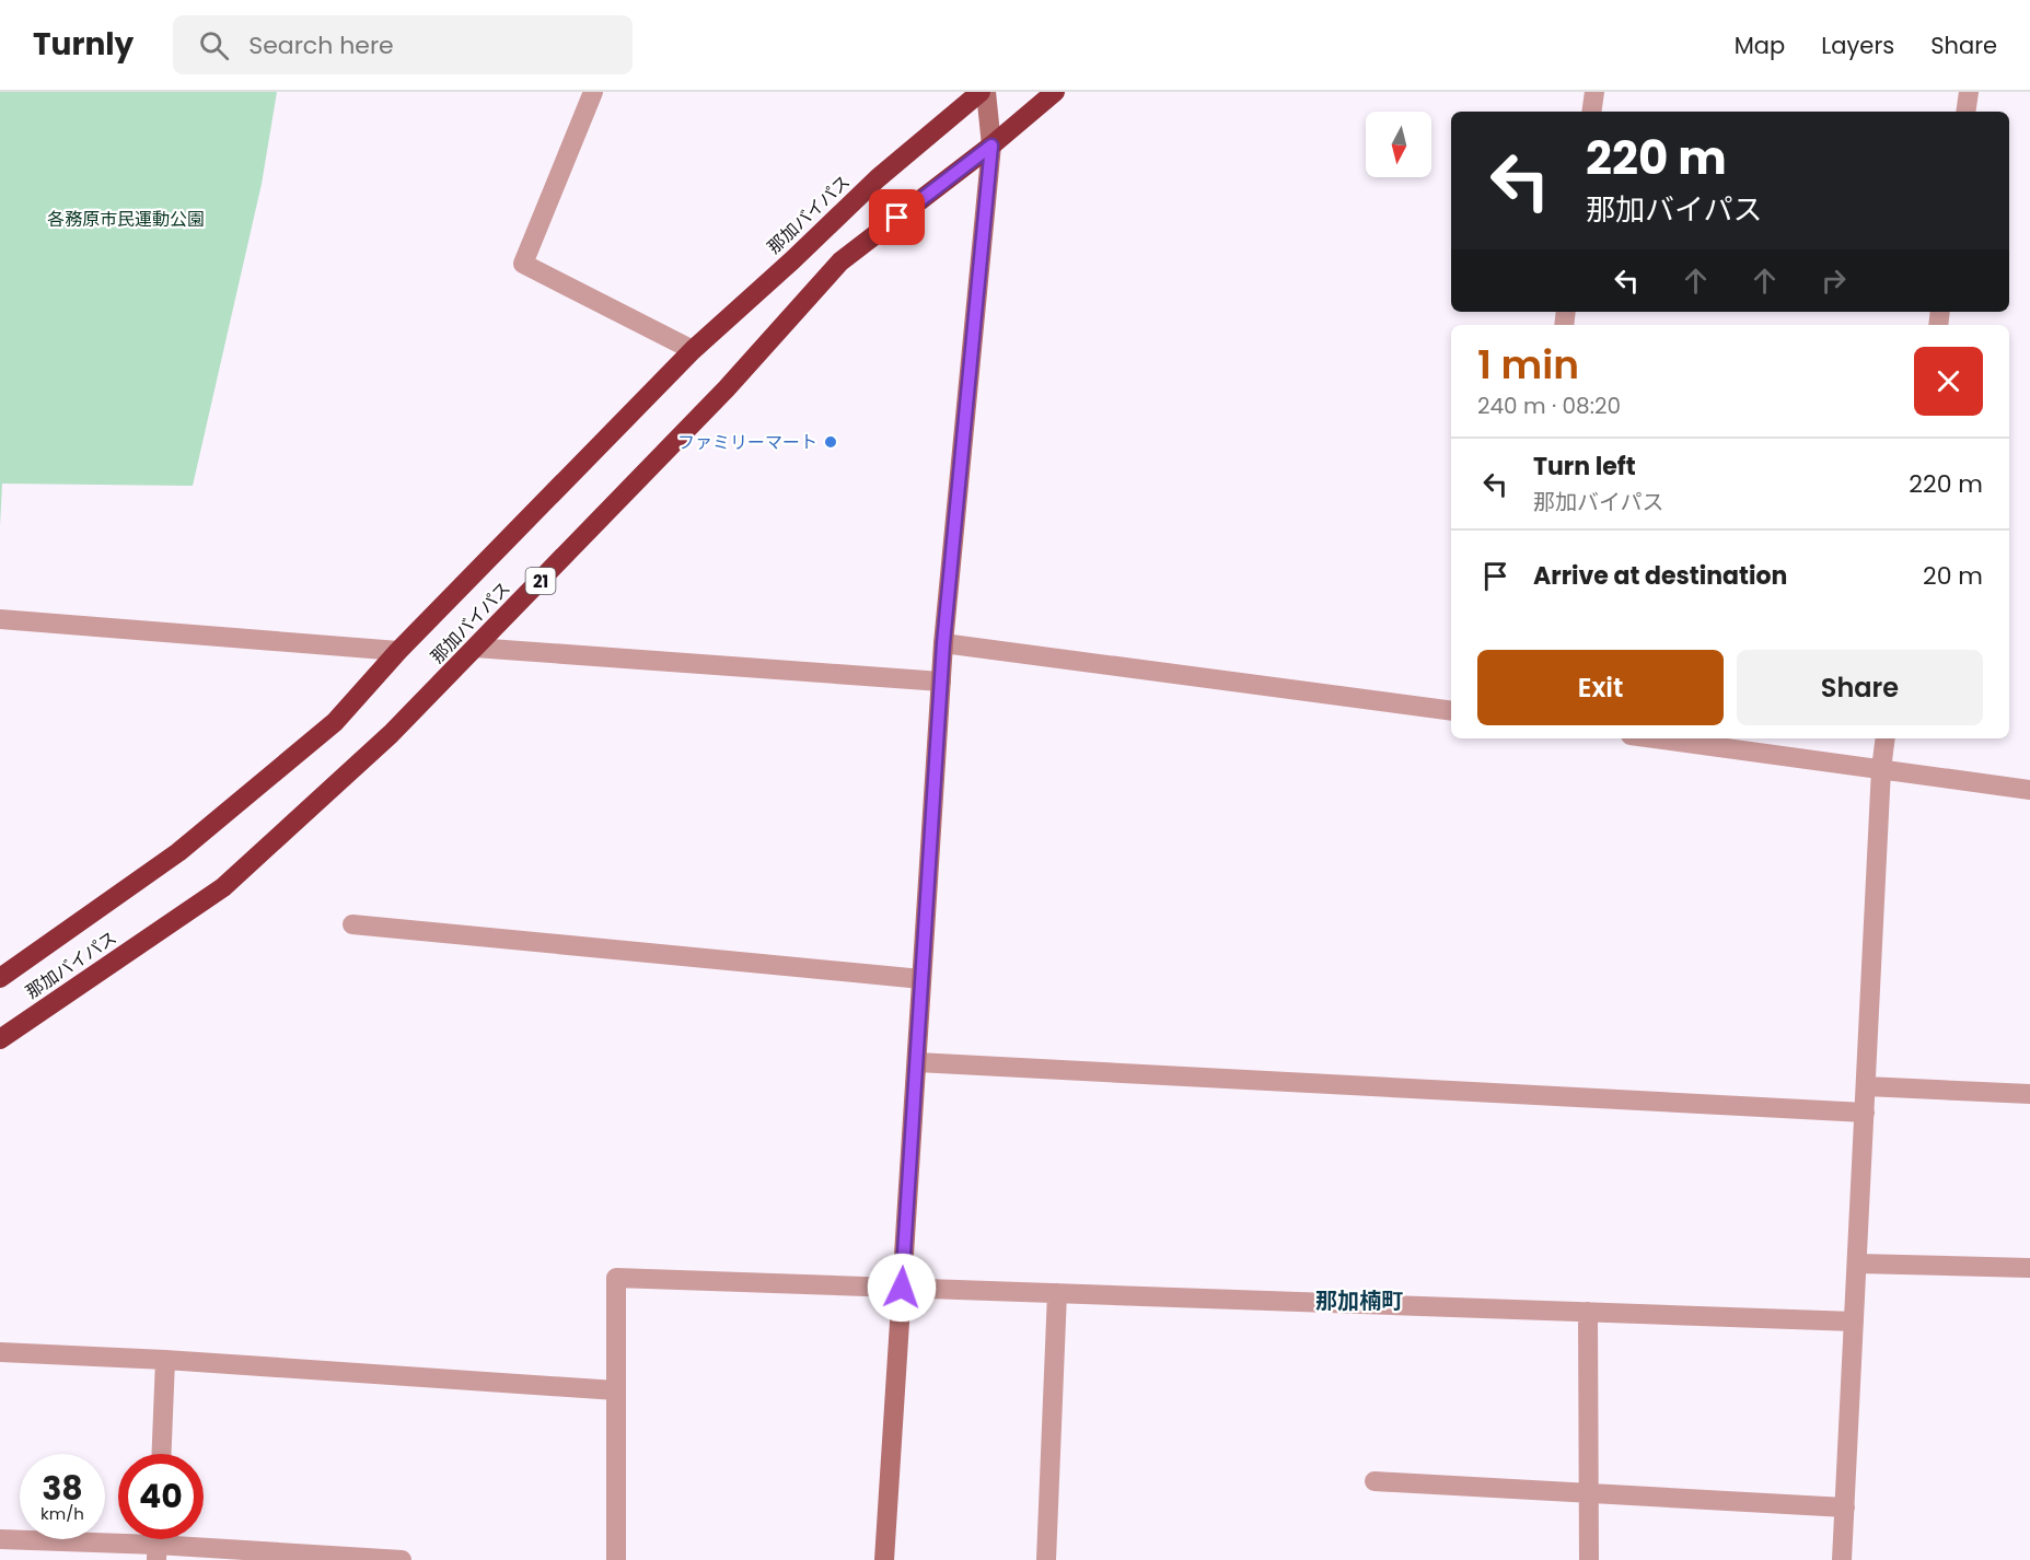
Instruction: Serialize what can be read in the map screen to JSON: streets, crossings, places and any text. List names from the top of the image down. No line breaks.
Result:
{"streets":{"highway":["那加バイパス","21"]},"districts":["那加楠町"],"parks":["各務原市民運動公園"],"places":["ファミリーマート"],"north":"bottom","page":{"header":"Turnly","search":"Search here","nav":["Map","Layers","Share"],"turn":["220 m","那加バイパス"],"heading":["1 min","240 m · 08:20"],"list":[{"name":"Turn left","note":"那加バイパス","value":"220 m"},{"name":"Arrive at destination","value":"20 m"}],"buttons":["Exit","Share"],"speed":"38 km/h","limit":"40"}}
